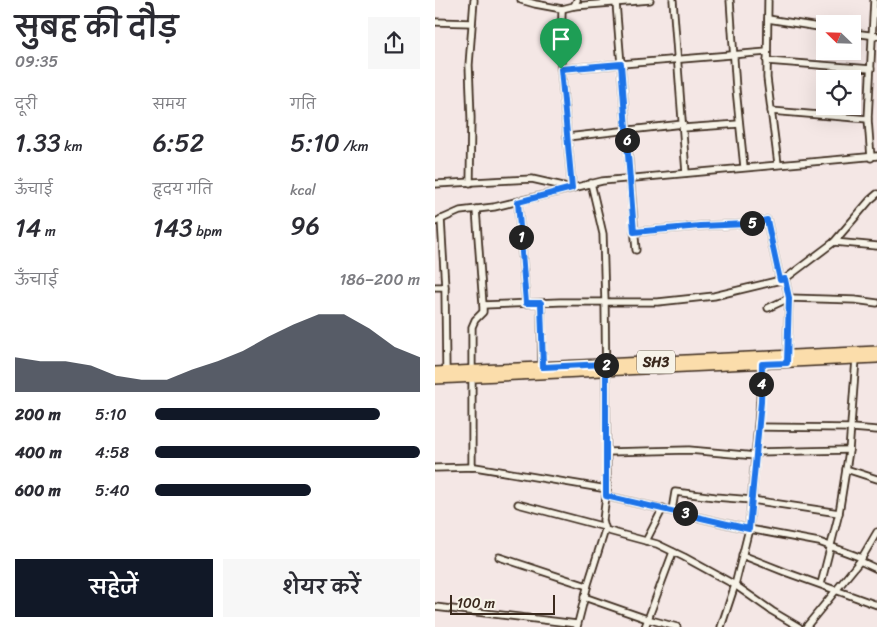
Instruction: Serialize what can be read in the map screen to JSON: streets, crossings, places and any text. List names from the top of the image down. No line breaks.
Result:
{"streets":{"main road":["SH3"]},"scale_bar":"100 m","north":"top left","page":{"heading":["सुबह की दौड़","09:35"],"stats":[["दूरी","1.33 km"],["समय","6:52"],["गति","5:10 /km"],["ऊँचाई","14 m"],["हृदय गति","143 bpm"],["kcal","96"]],"pins":["6","5","1","2","4","3"],"chart":["ऊँचाई","186–200 m"],"list":[{"name":"200 m","note":"5:10"},{"name":"400 m","note":"4:58"},{"name":"600 m","note":"5:40"}],"buttons":["सहेजें","शेयर करें"],"scale":"100 m"}}
